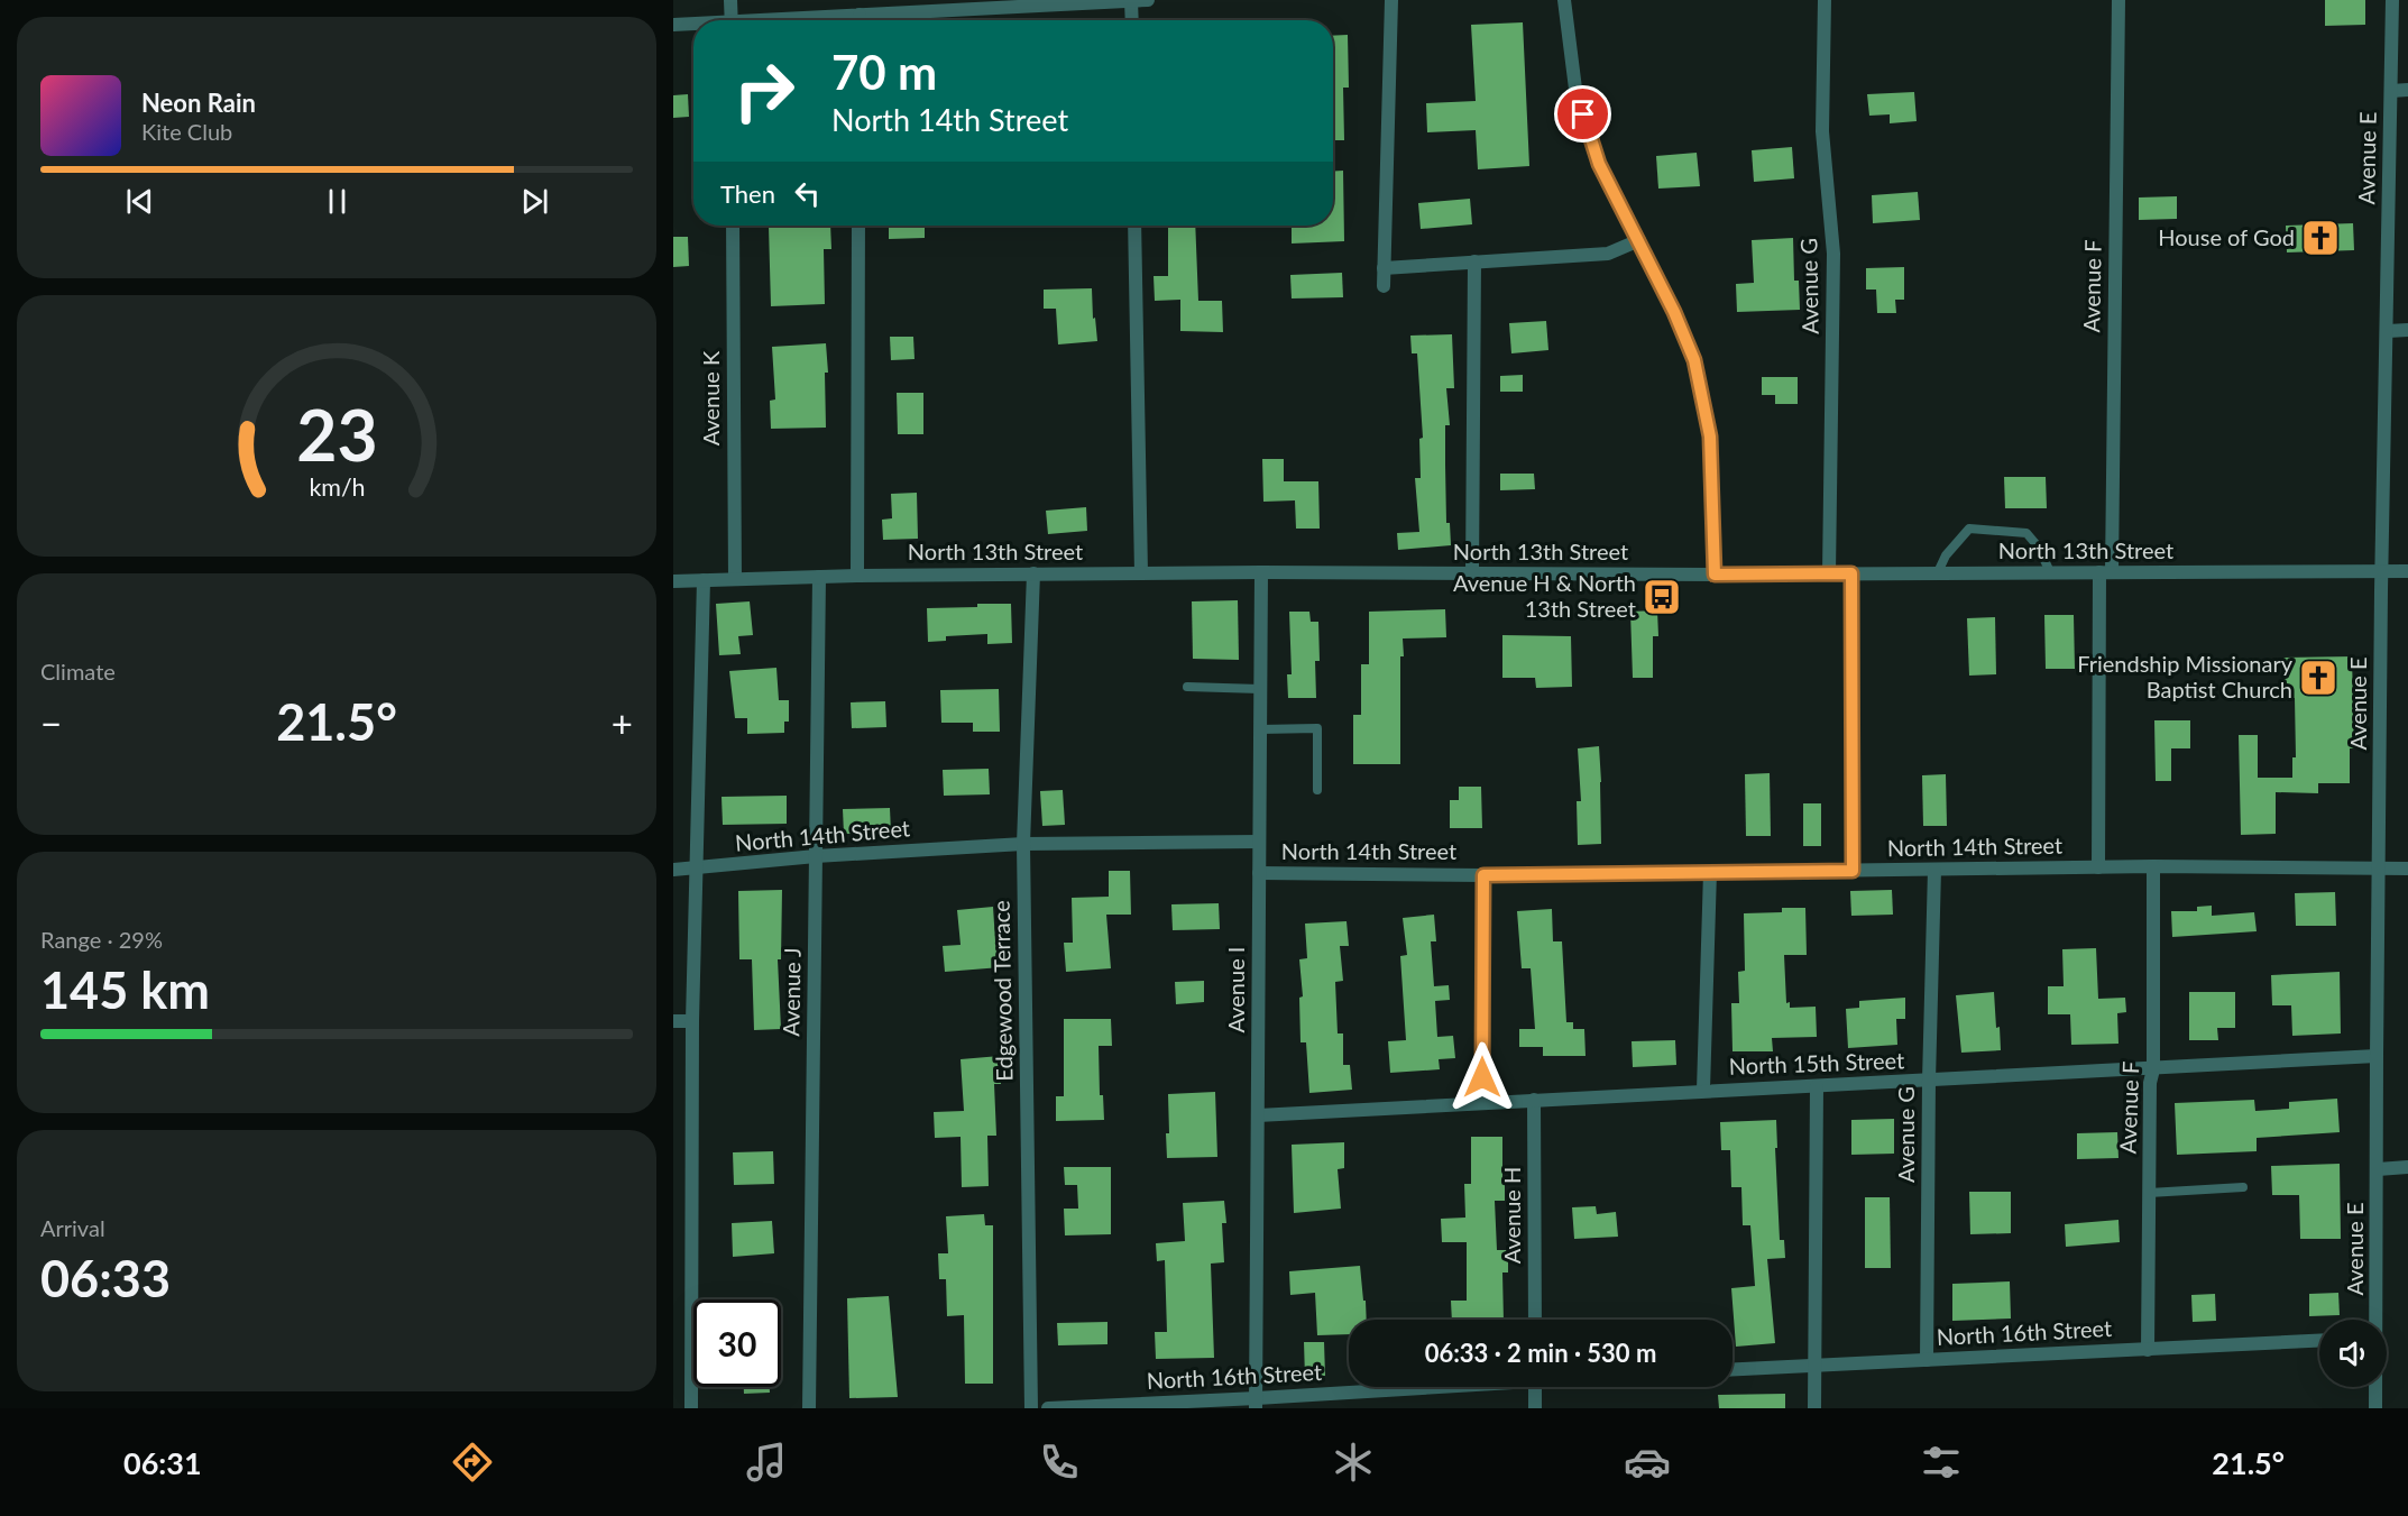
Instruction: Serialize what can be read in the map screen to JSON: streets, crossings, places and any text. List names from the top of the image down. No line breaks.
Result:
{"streets":{"street":["Avenue E","Avenue G","Avenue F","Avenue K","North 13th Street","North 14th Street","Avenue I","Edgewood Terrace","Avenue J","North 15th Street","Avenue H","North 16th Street"]},"crossings":[["Avenue E","North 13th Street"],["Avenue E","North 14th Street"],["Avenue E","North 15th Street"],["Avenue G","North 13th Street"],["Avenue G","North 14th Street"],["Avenue G","North 15th Street"],["Avenue G","North 16th Street"],["Avenue F","North 13th Street"],["Avenue F","North 14th Street"],["Avenue F","North 15th Street"],["Avenue F","North 16th Street"],["Avenue K","North 13th Street"],["North 13th Street","Avenue I"],["North 13th Street","Edgewood Terrace"],["North 13th Street","Avenue J"],["North 14th Street","Avenue I"],["North 14th Street","Edgewood Terrace"],["North 14th Street","Avenue J"],["Avenue I","North 15th Street"],["Avenue I","North 16th Street"],["North 15th Street","Avenue H"]],"places":{"church":["House of God","Friendship Missionary Baptist Church"],"bus stop":["Avenue H & North 13th Street"]},"page":{"turn":["70 m","North 14th Street"],"song":["Neon Rain","Kite Club"],"then":"Then","tile":["Climate",["Range · 29%","145 km"],["Arrival","06:33"]],"heat":["−","21.5°","+"],"limit":"30","trip":"06:33 · 2 min · 530 m","tabs":["06:31","21.5°"],"gauge":["23","km/h"]}}
